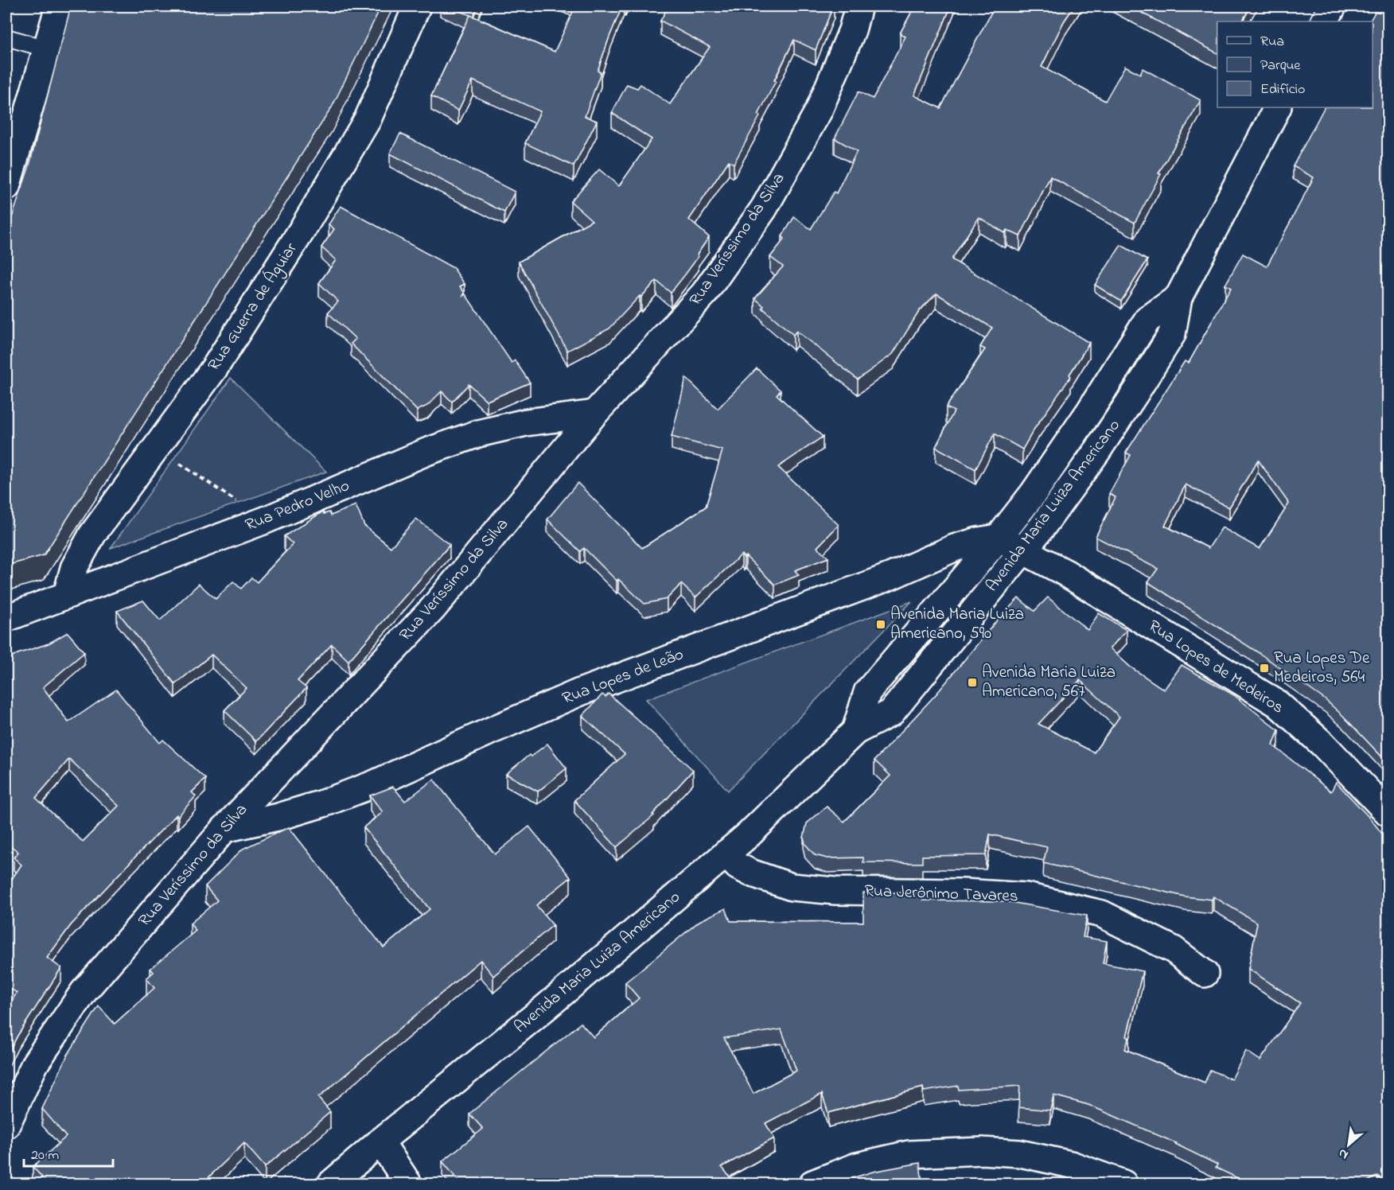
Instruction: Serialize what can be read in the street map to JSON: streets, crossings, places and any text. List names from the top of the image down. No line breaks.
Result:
{"streets":{"street":["Rua Veríssimo da Silva","Rua Guerra de Águiar","Rua Pedro Velho","Avenida Maria Luiza Americano","Rua Lopes de Medeiros","Rua Lopes de Leão","Rua Jerônimo Tavares"]},"crossings":[["Rua Veríssimo da Silva","Rua Pedro Velho"],["Rua Veríssimo da Silva","Rua Lopes de Leão"],["Rua Guerra de Águiar","Rua Pedro Velho"],["Avenida Maria Luiza Americano","Rua Lopes de Medeiros"],["Avenida Maria Luiza Americano","Rua Lopes de Leão"],["Avenida Maria Luiza Americano","Rua Jerônimo Tavares"]],"places":{"transit":["Avenida Maria Luiza Americano, 590","Rua Lopes De Medeiros, 564","Avenida Maria Luiza Americano, 567"]},"legend":["Rua","Parque","Edifício"],"scale_bar":"20 m","north":"bottom left"}
